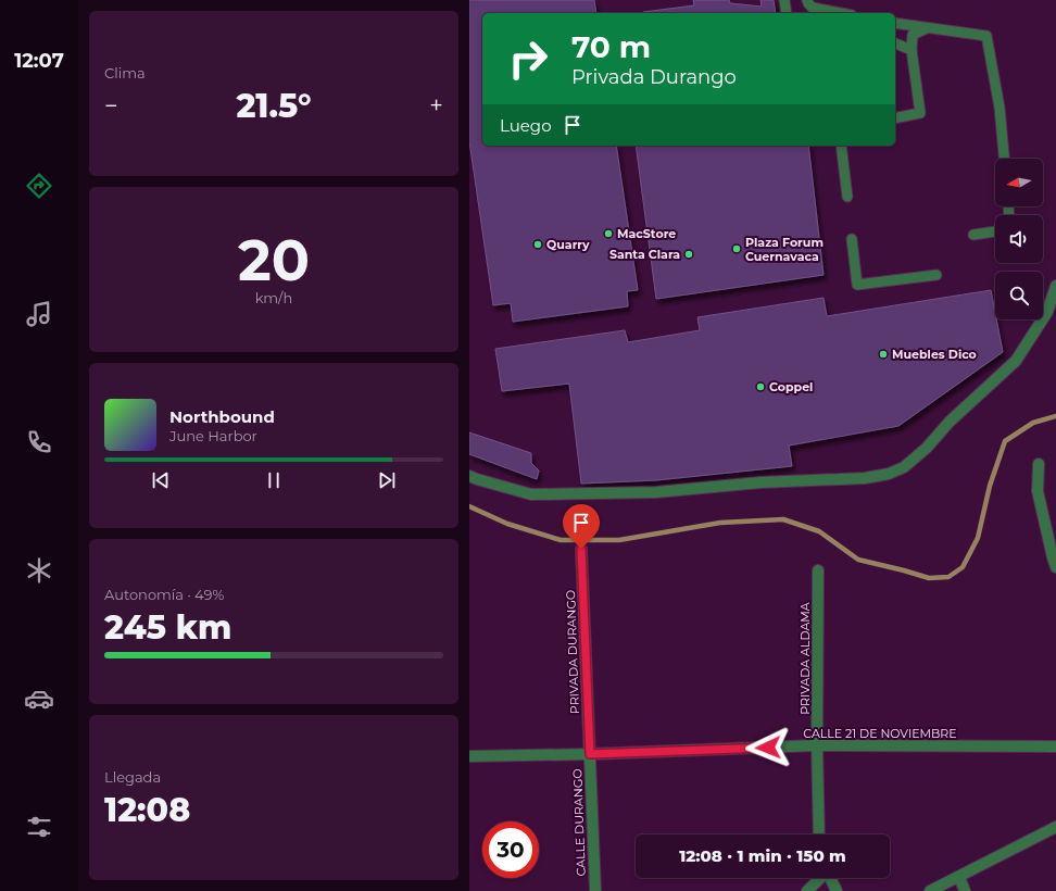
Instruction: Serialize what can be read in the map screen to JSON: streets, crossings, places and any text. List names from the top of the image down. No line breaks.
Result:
{"streets":{"street":["PRIVADA DURANGO","PRIVADA ALDAMA","CALLE 21 DE NOVIEMBRE","CALLE DURANGO"]},"crossings":[["PRIVADA DURANGO","CALLE 21 DE NOVIEMBRE"],["PRIVADA DURANGO","CALLE DURANGO"],["PRIVADA ALDAMA","CALLE 21 DE NOVIEMBRE"],["CALLE 21 DE NOVIEMBRE","CALLE DURANGO"]],"places":["MacStore","Quarry","Plaza Forum Cuernavaca","Santa Clara","Muebles Dico","Coppel"],"north":"left","page":{"tabs":"12:07","tile":["Clima",["20","km/h"],["Autonomía · 49%","245 km"],["Llegada","12:08"]],"turn":["70 m","Privada Durango"],"heat":["−","21.5°","+"],"then":"Luego","song":["Northbound","June Harbor"],"limit":"30","trip":"12:08 · 1 min · 150 m"}}
